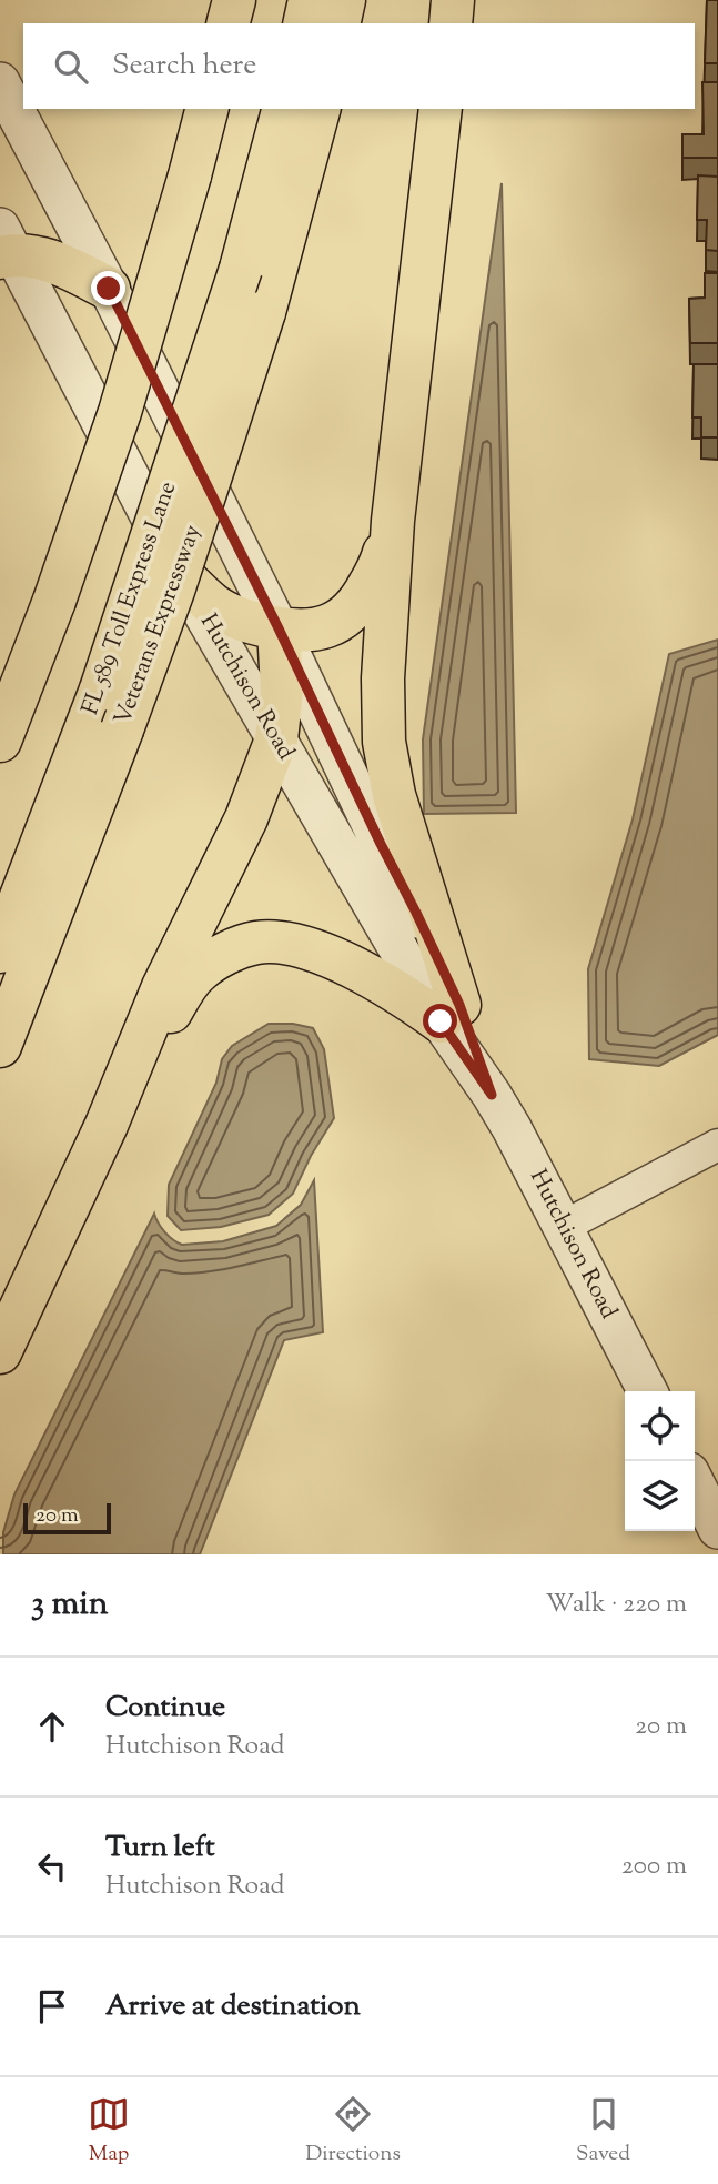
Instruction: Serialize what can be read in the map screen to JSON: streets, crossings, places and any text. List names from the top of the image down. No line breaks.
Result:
{"streets":{"highway":["FL 589 Toll Express Lane","Veterans Expressway"],"street":["Hutchison Road"]},"scale_bar":"20 m","page":{"search":"Search here","scale":"20 m","heading":["3 min","Walk · 220 m"],"list":[["Continue","Hutchison Road","20 m"],["Turn left","Hutchison Road","200 m"],"Arrive at destination"],"nav":["Map","Directions","Saved"]}}
